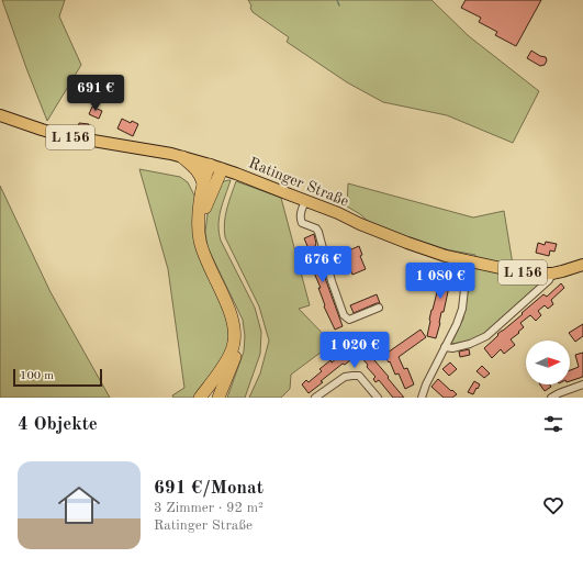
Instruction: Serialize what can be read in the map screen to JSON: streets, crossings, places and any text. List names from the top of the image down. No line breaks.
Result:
{"streets":{"main road":["L 156","Ratinger Straße"]},"scale_bar":"100 m","north":"right","page":{"price":["691 €","676 €","1 080 €","1 020 €"],"scale":"100 m","heading":"4 Objekte","list":[{"name":"691 €/Monat","note":"3 Zimmer · 92 m² · Ratinger Straße"}]}}
